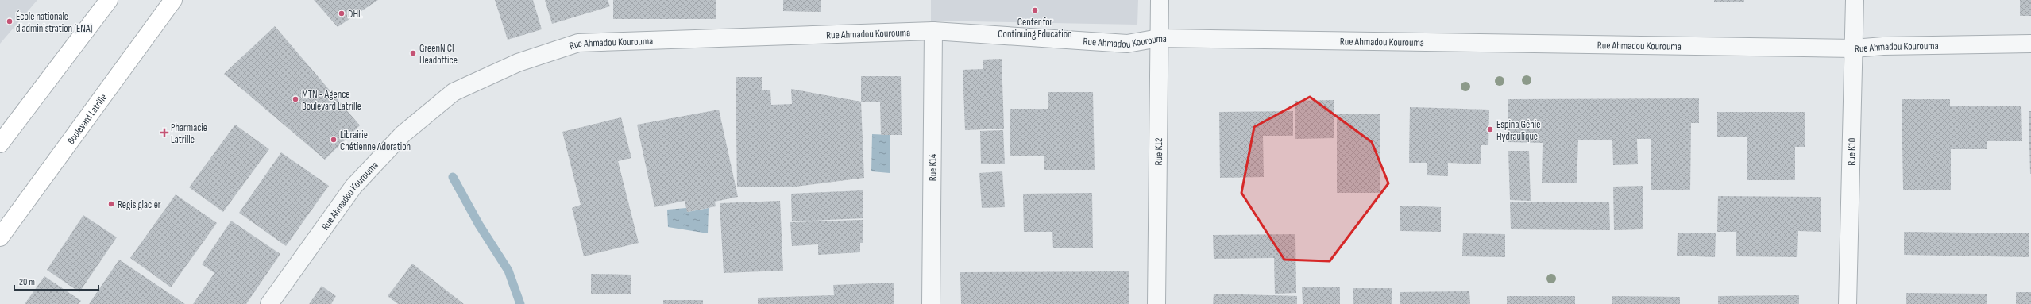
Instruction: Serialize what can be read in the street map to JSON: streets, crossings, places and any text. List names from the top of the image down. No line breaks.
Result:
{"streets":{"main road":["Boulevard Latrille"],"street":["Rue Ahmadou Kourouma","Rue K12","Rue K10","Rue K14"]},"crossings":[["Rue Ahmadou Kourouma","Rue K12"],["Rue Ahmadou Kourouma","Rue K10"],["Rue Ahmadou Kourouma","Rue K14"]],"places":{"other":["Center for Continuing Education","DHL","École nationale d'administration (ENA)","GreenN CI Headoffice","MTN - Agence Boulevard Latrille","Espina Génie Hydraulique","Librairie Chétienne Adoration","Regis glacier"],"health":["Pharmacie Latrille"]},"scale_bar":"20 m"}
